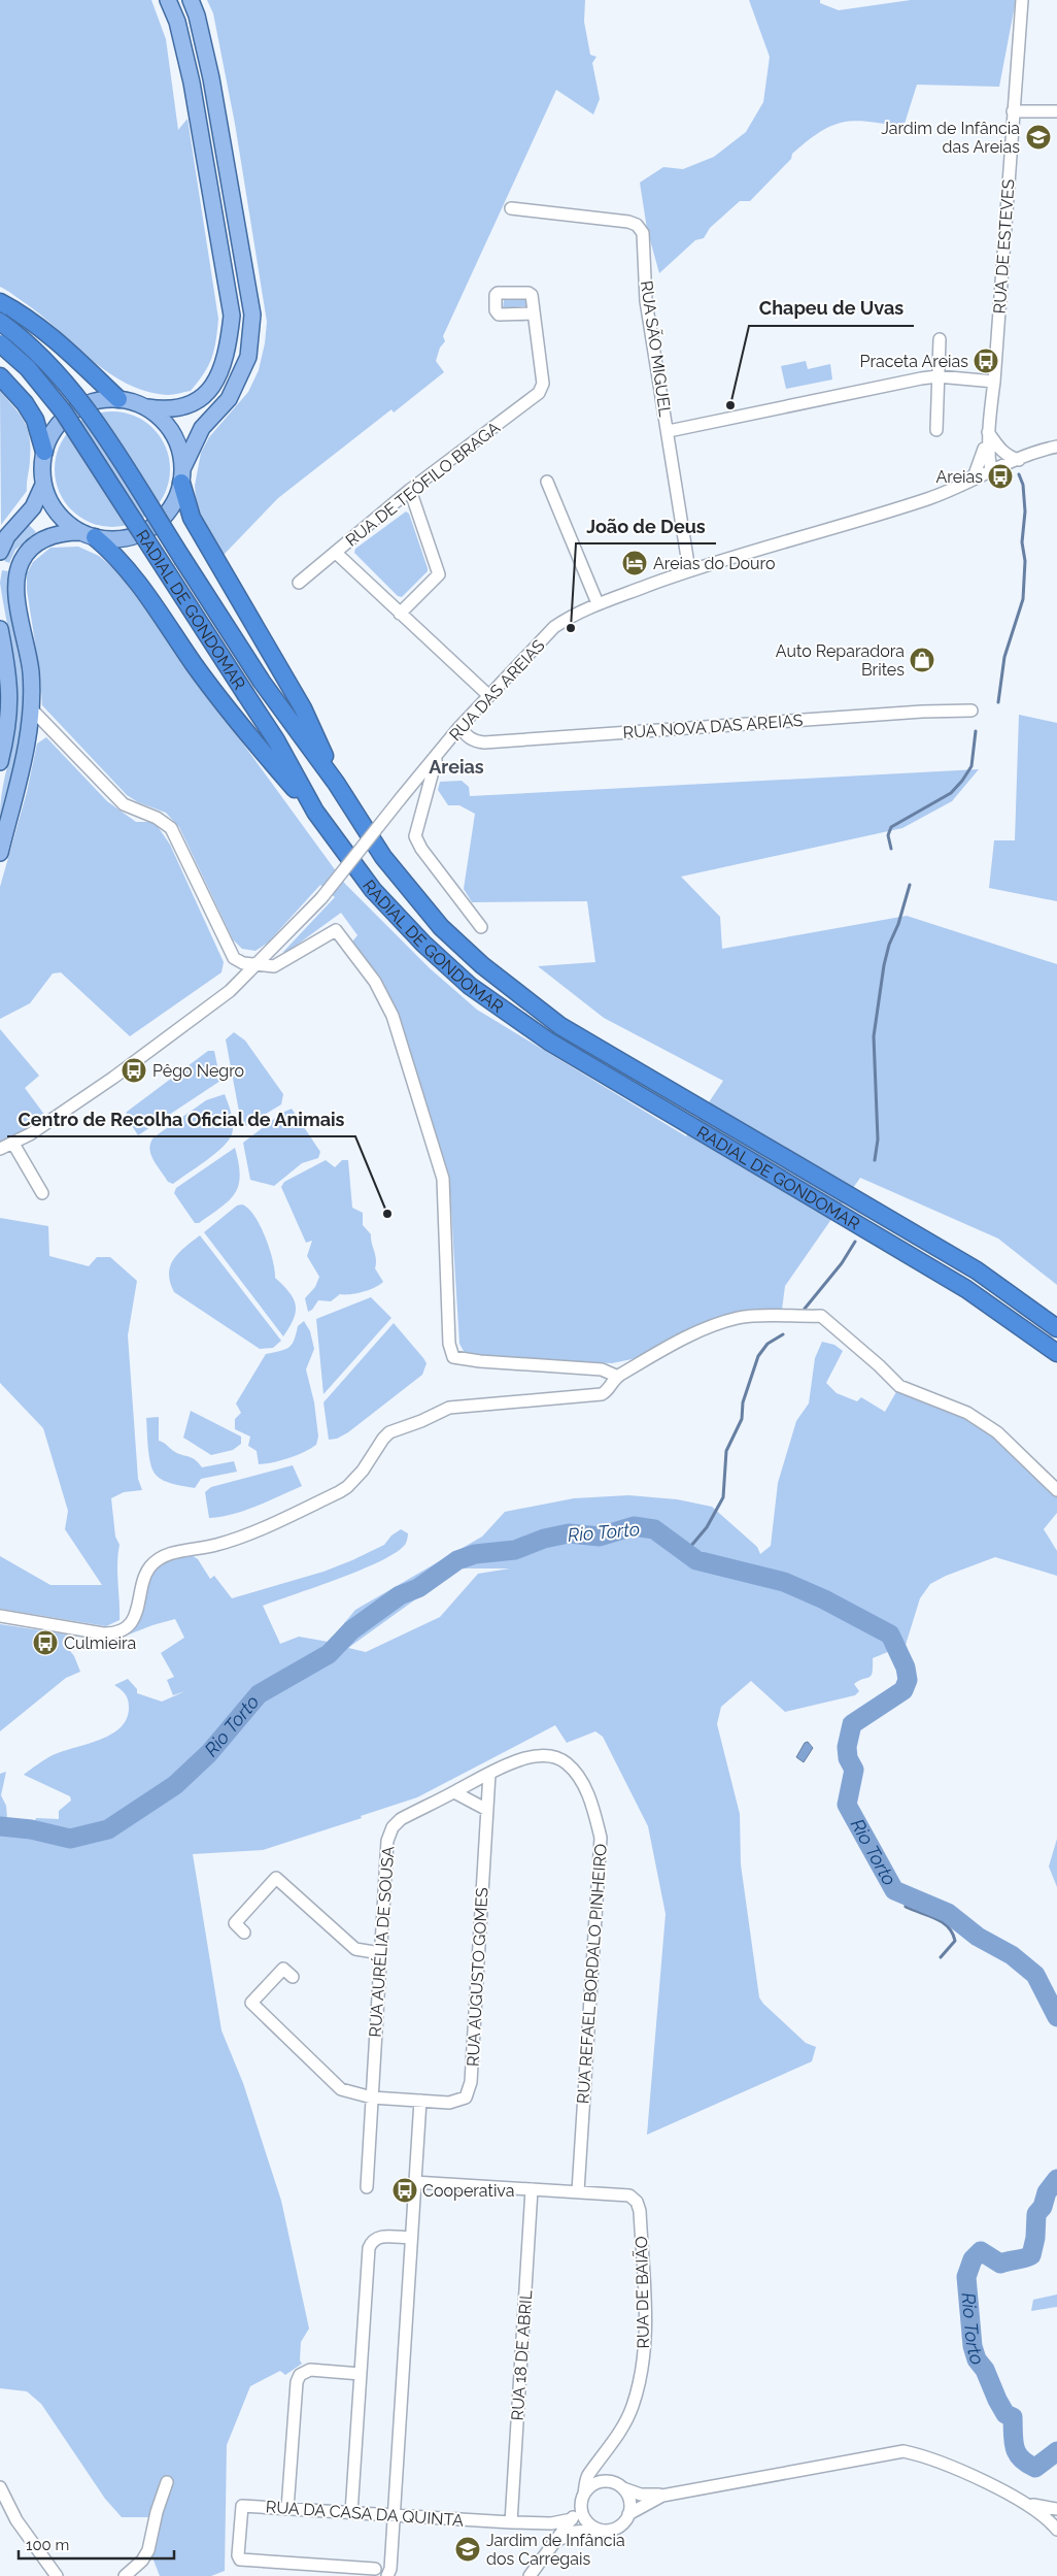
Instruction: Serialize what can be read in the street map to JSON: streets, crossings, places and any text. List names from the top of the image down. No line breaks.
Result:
{"streets":{"highway":["RADIAL DE GONDOMAR"],"street":["RUA DE ESTEVES","RUA SÃO MIGUEL","RUA DE TEÓFILO BRAGA","RUA DAS AREIAS","RUA NOVA DAS AREIAS","RUA AURÉLIA DE SOUSA","RUA REFAEL BORDALO PINHEIRO","RUA AUGUSTO GOMES","RUA DE BAIÃO","RUA 18 DE ABRIL","RUA DA CASA DA QUINTA"]},"crossings":[["RUA DE ESTEVES","RUA DAS AREIAS"],["RUA SÃO MIGUEL","RUA DAS AREIAS"],["RUA DAS AREIAS","RUA NOVA DAS AREIAS"],["RUA AURÉLIA DE SOUSA","RUA REFAEL BORDALO PINHEIRO"],["RUA REFAEL BORDALO PINHEIRO","RUA AUGUSTO GOMES"],["RUA REFAEL BORDALO PINHEIRO","RUA DE BAIÃO"],["RUA 18 DE ABRIL","RUA DA CASA DA QUINTA"]],"districts":["Areias"],"water":["Rio Torto"],"places":{"school or university":["Jardim de Infância das Areias","Jardim de Infância dos Carregais"],"bus stop":["Praceta Areias","Areias","Pêgo Negro","Culmieira","Cooperativa"],"other":["Chapeu de Uvas","João de Deus","Centro de Recolha Oficial de Animais"],"hotel":["Areias do Douro"],"shop":["Auto Reparadora Brites"]},"scale_bar":"100 m"}
